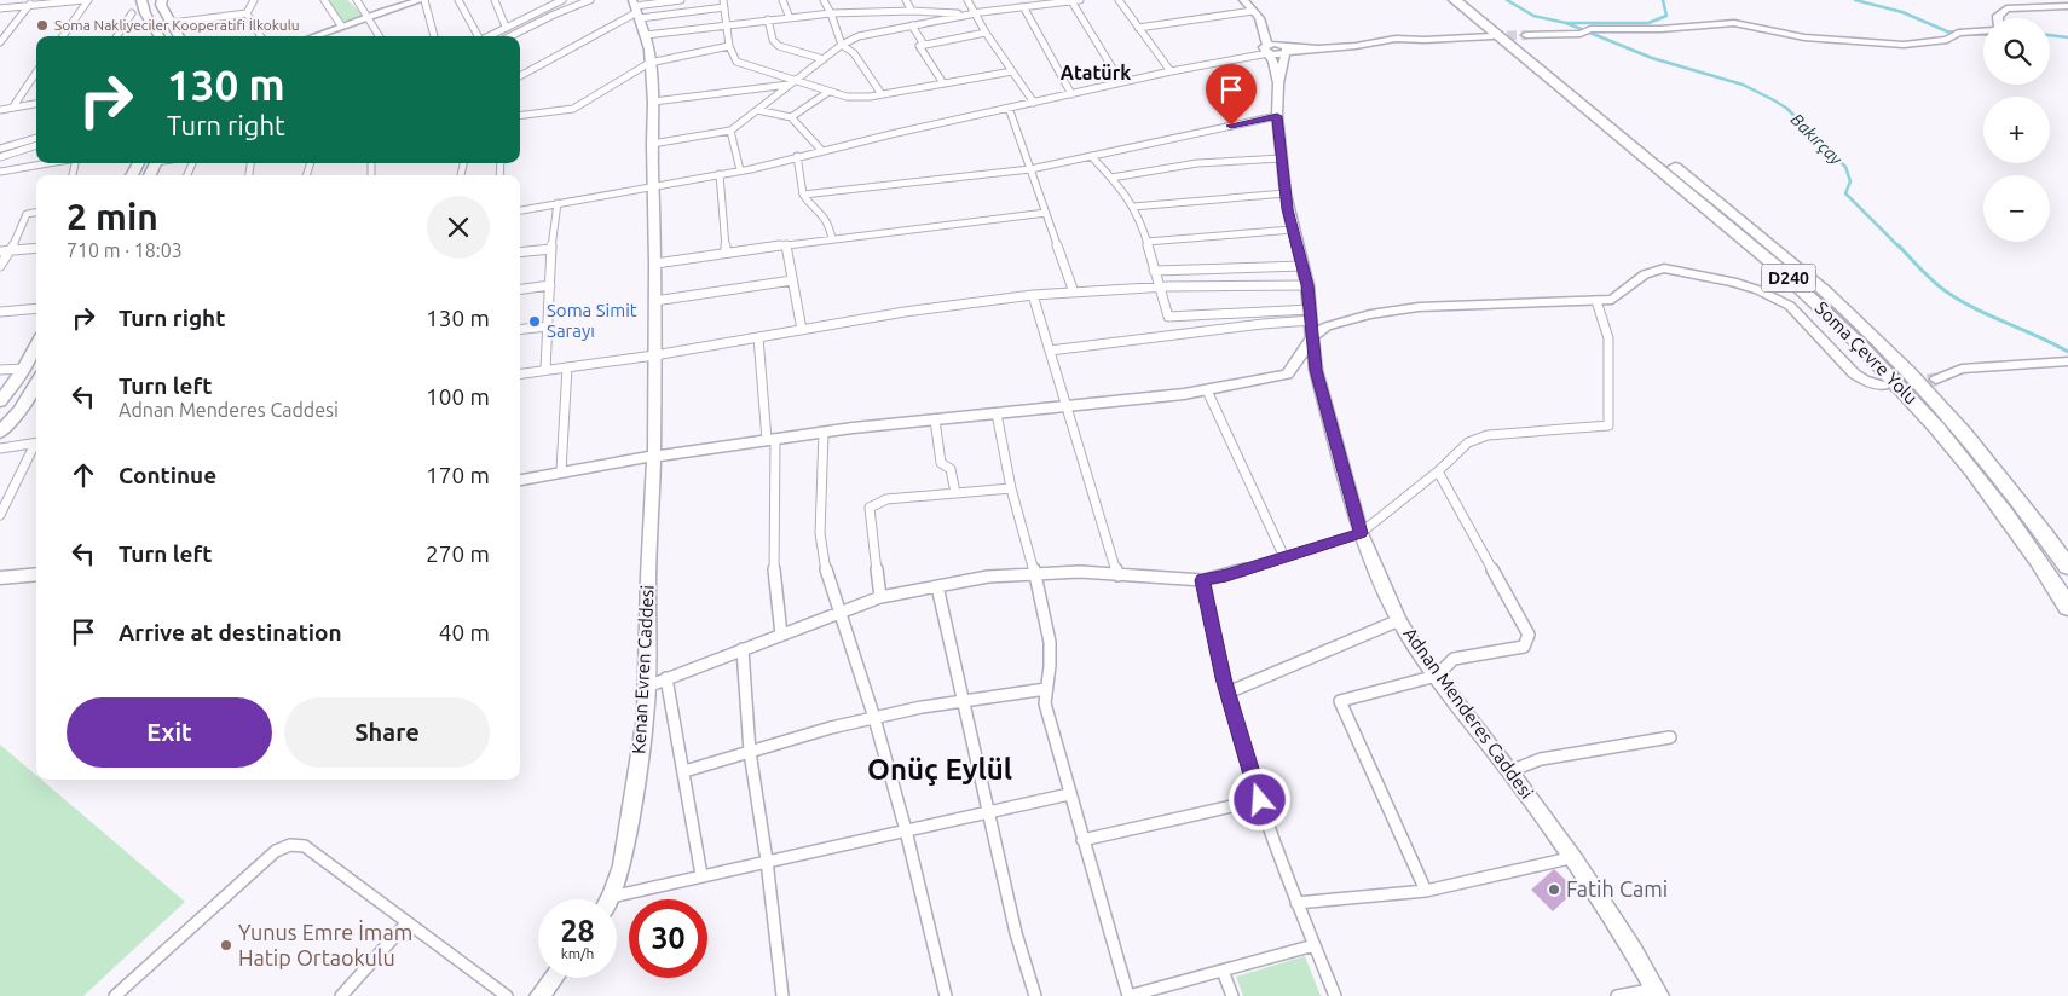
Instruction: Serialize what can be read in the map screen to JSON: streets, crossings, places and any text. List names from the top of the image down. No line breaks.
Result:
{"streets":{"highway":["D240","Soma Çevre Yolu"],"street":["Kenan Evren Caddesi","Adnan Menderes Caddesi"]},"districts":["Atatürk","Onüç Eylül"],"water":["Bakırçay"],"places":["Soma Nakliyeciler Kooperatifi İlkokulu","Soma Simit Sarayı","Fatih Cami","Yunus Emre İmam Hatip Ortaokulu"],"page":{"map_buttons":["+","−"],"turn":["130 m","Turn right"],"heading":["2 min","710 m · 18:03"],"list":[{"name":"Turn right","value":"130 m"},{"name":"Turn left","note":"Adnan Menderes Caddesi","value":"100 m"},{"name":"Continue","value":"170 m"},{"name":"Turn left","value":"270 m"},{"name":"Arrive at destination","value":"40 m"}],"buttons":["Exit","Share"],"speed":"28 km/h","limit":"30"}}
